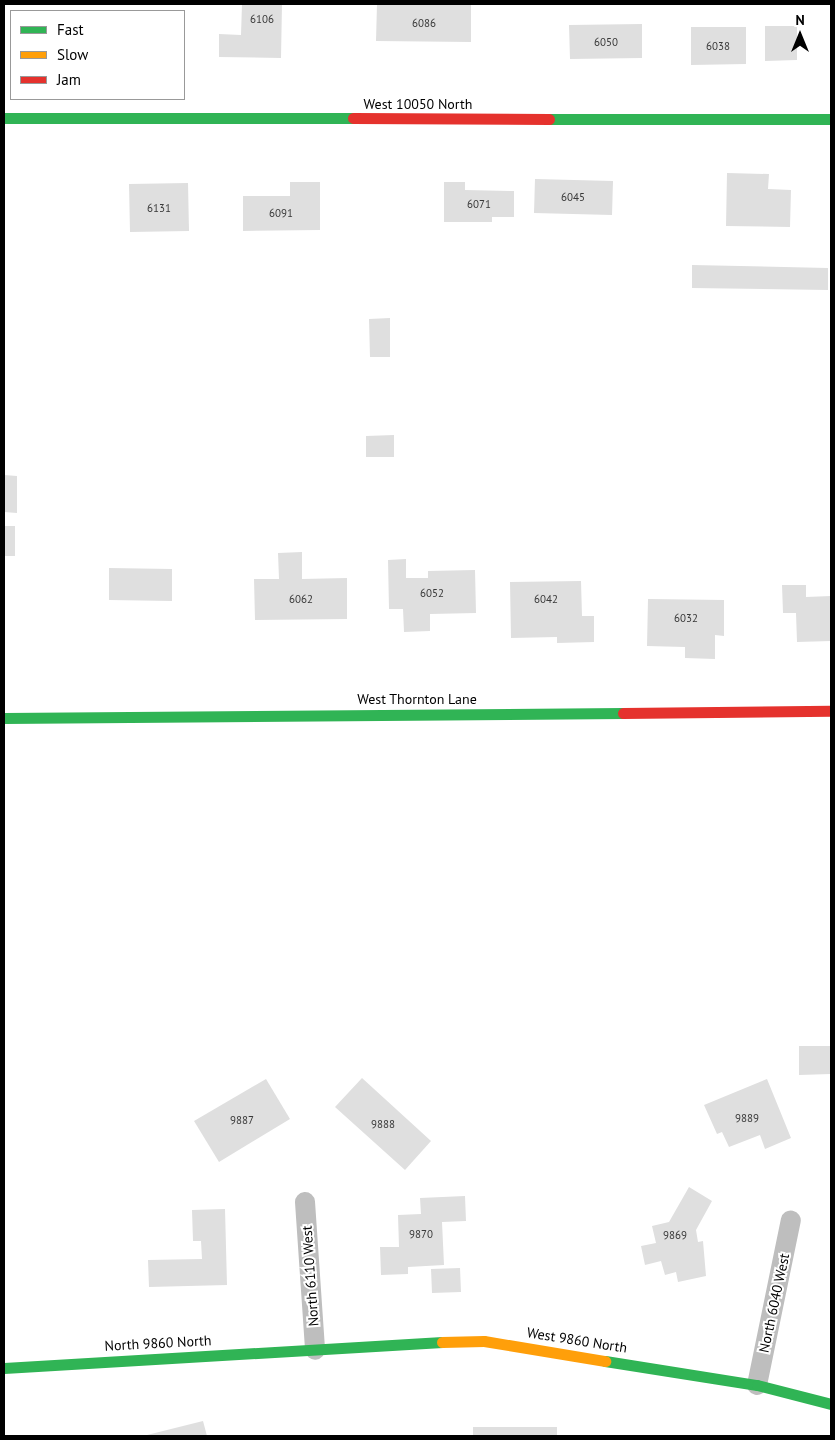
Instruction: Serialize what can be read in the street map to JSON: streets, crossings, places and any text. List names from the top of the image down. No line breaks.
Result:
{"streets":{"street":["West 10050 North","West Thornton Lane","North 6110 West","North 6040 West","West 9860 North","North 9860 North"]},"crossings":[["North 6110 West","West 9860 North"],["North 6110 West","North 9860 North"],["North 6040 West","West 9860 North"],["West 9860 North","North 9860 North"]],"house_numbers":["6106","6086","6050","6038","6045","6071","6131","6091","6052","6062","6042","6032","9889","9887","9888","9870","9869"],"legend":["Fast","Slow","Jam"],"north":"top"}
